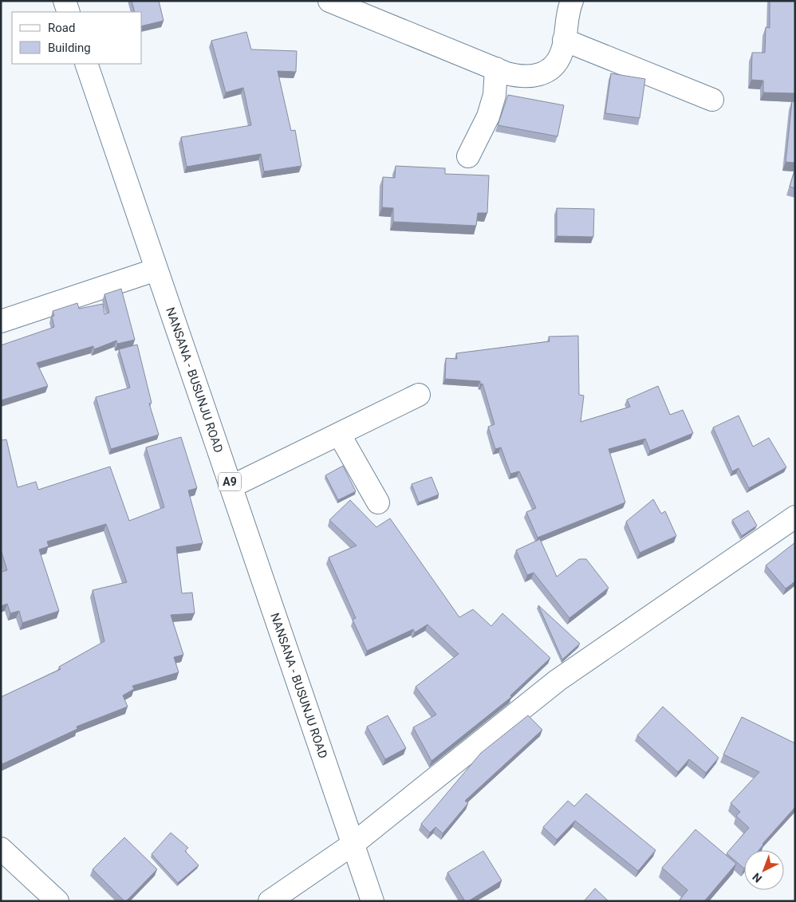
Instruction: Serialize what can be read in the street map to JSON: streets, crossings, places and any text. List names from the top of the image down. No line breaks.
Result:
{"streets":{"street":["NANSANA - BUSUNJU ROAD","A9"]},"legend":["Road","Building"],"north":"bottom left"}
